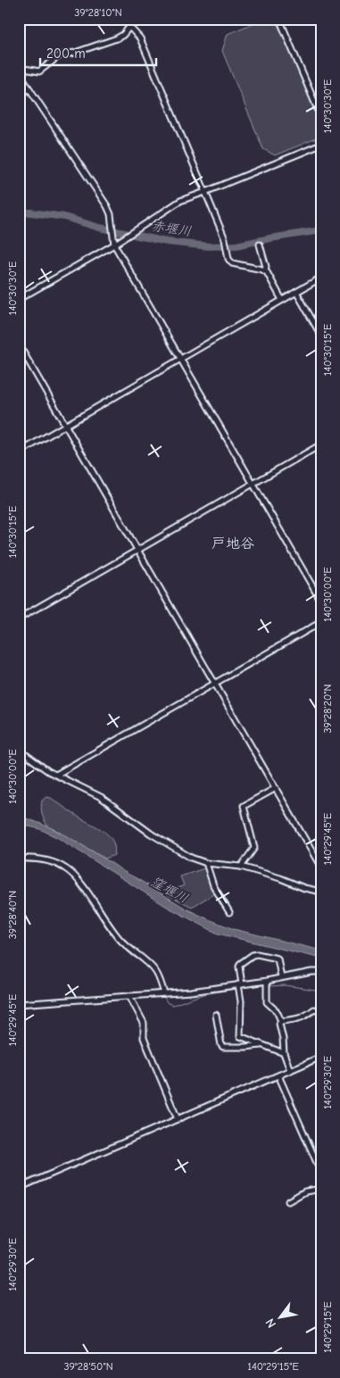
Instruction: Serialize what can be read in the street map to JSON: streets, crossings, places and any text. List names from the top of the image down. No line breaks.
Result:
{"districts":["戸地谷"],"water":["赤堰川","窪堰川"],"scale_bar":"200 m","north":"bottom left","coordinates":["39°28'10\"N","140°30'30\"E","140°30'15\"E","140°30'00\"E","39°28'20\"N","140°29'45\"E","39°28'40\"N","140°29'30\"E","140°29'15\"E","39°28'50\"N"]}
